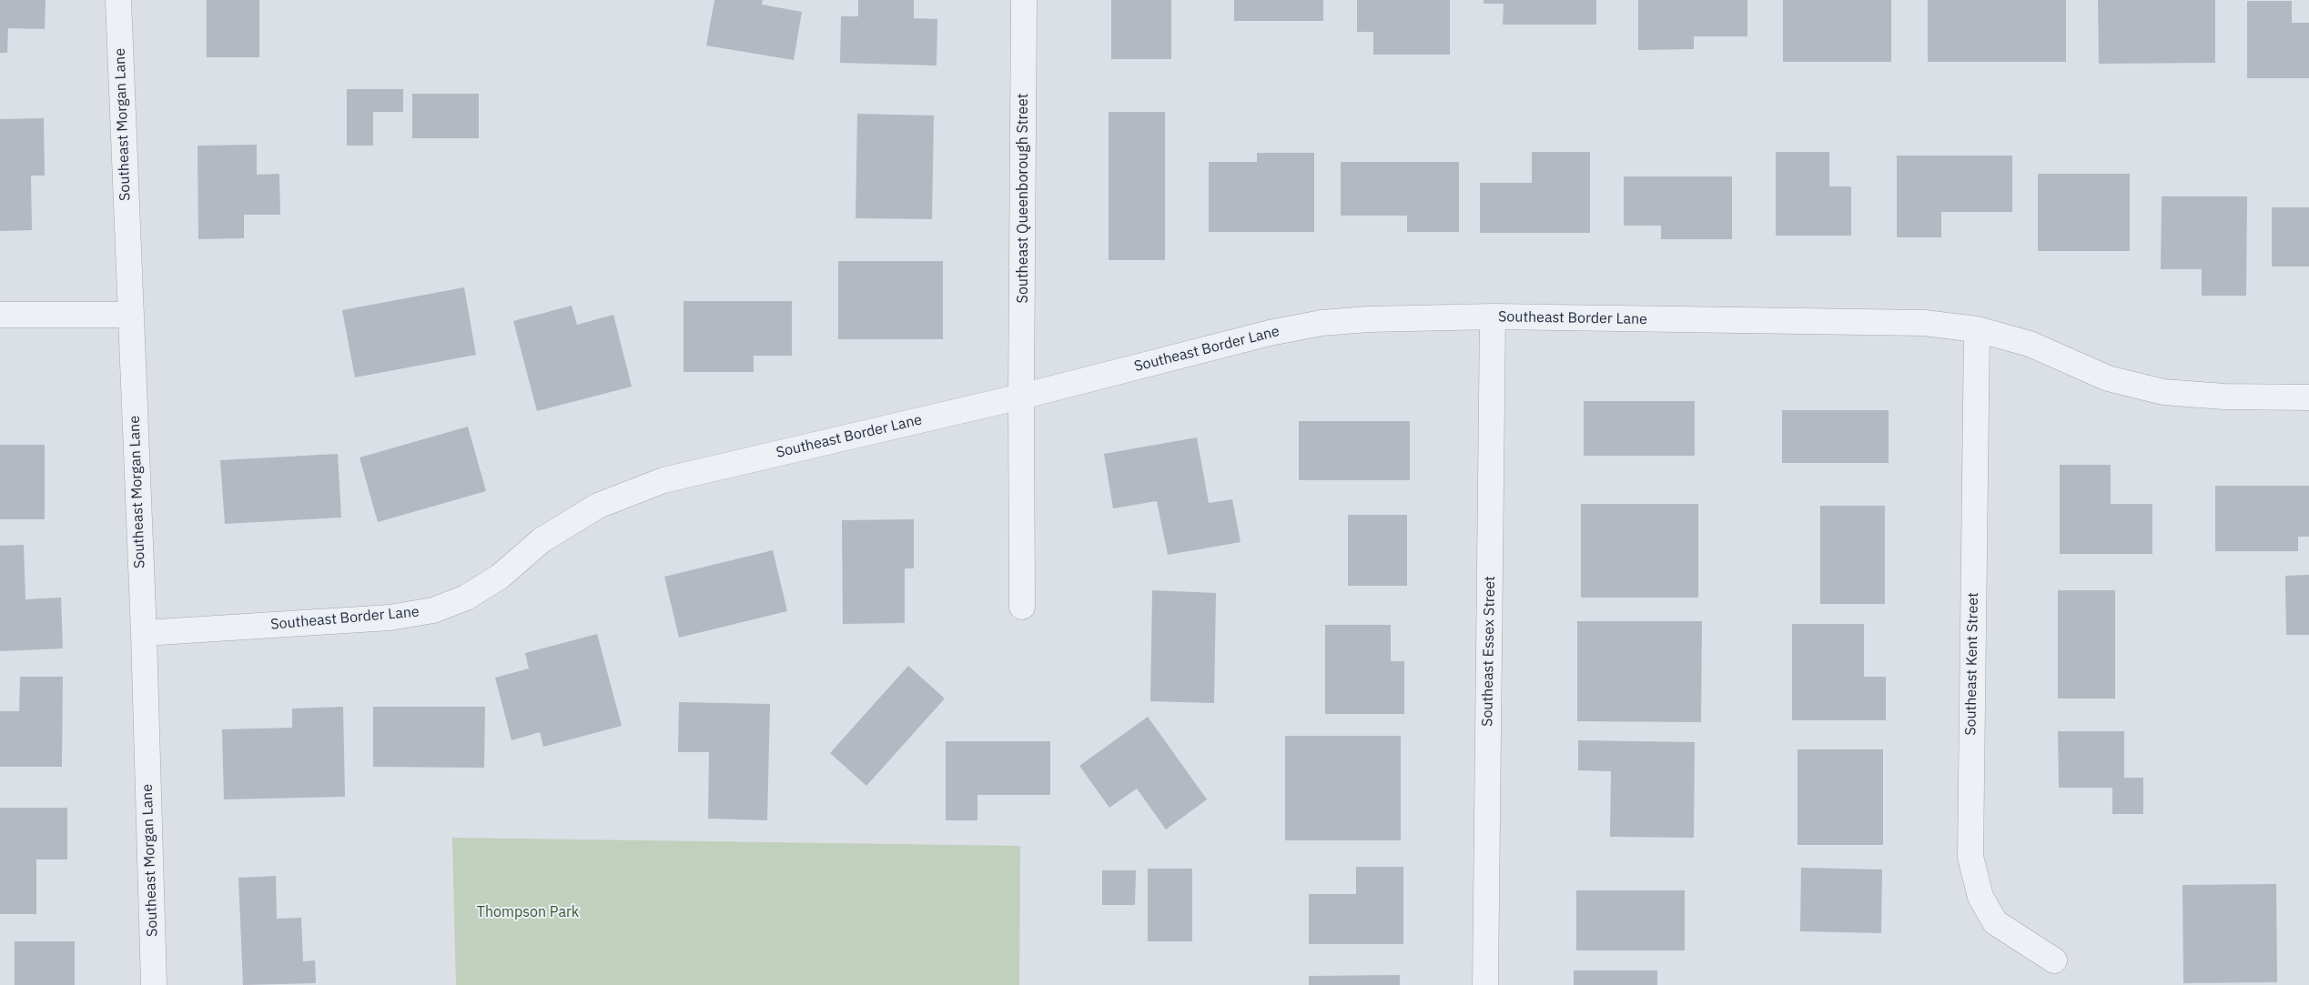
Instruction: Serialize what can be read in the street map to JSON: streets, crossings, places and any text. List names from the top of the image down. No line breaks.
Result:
{"streets":{"street":["Southeast Morgan Lane","Southeast Queenborough Street","Southeast Border Lane","Southeast Essex Street","Southeast Kent Street"]},"crossings":[["Southeast Morgan Lane","Southeast Border Lane"],["Southeast Queenborough Street","Southeast Border Lane"],["Southeast Border Lane","Southeast Essex Street"],["Southeast Border Lane","Southeast Kent Street"]],"parks":["Thompson Park"]}
